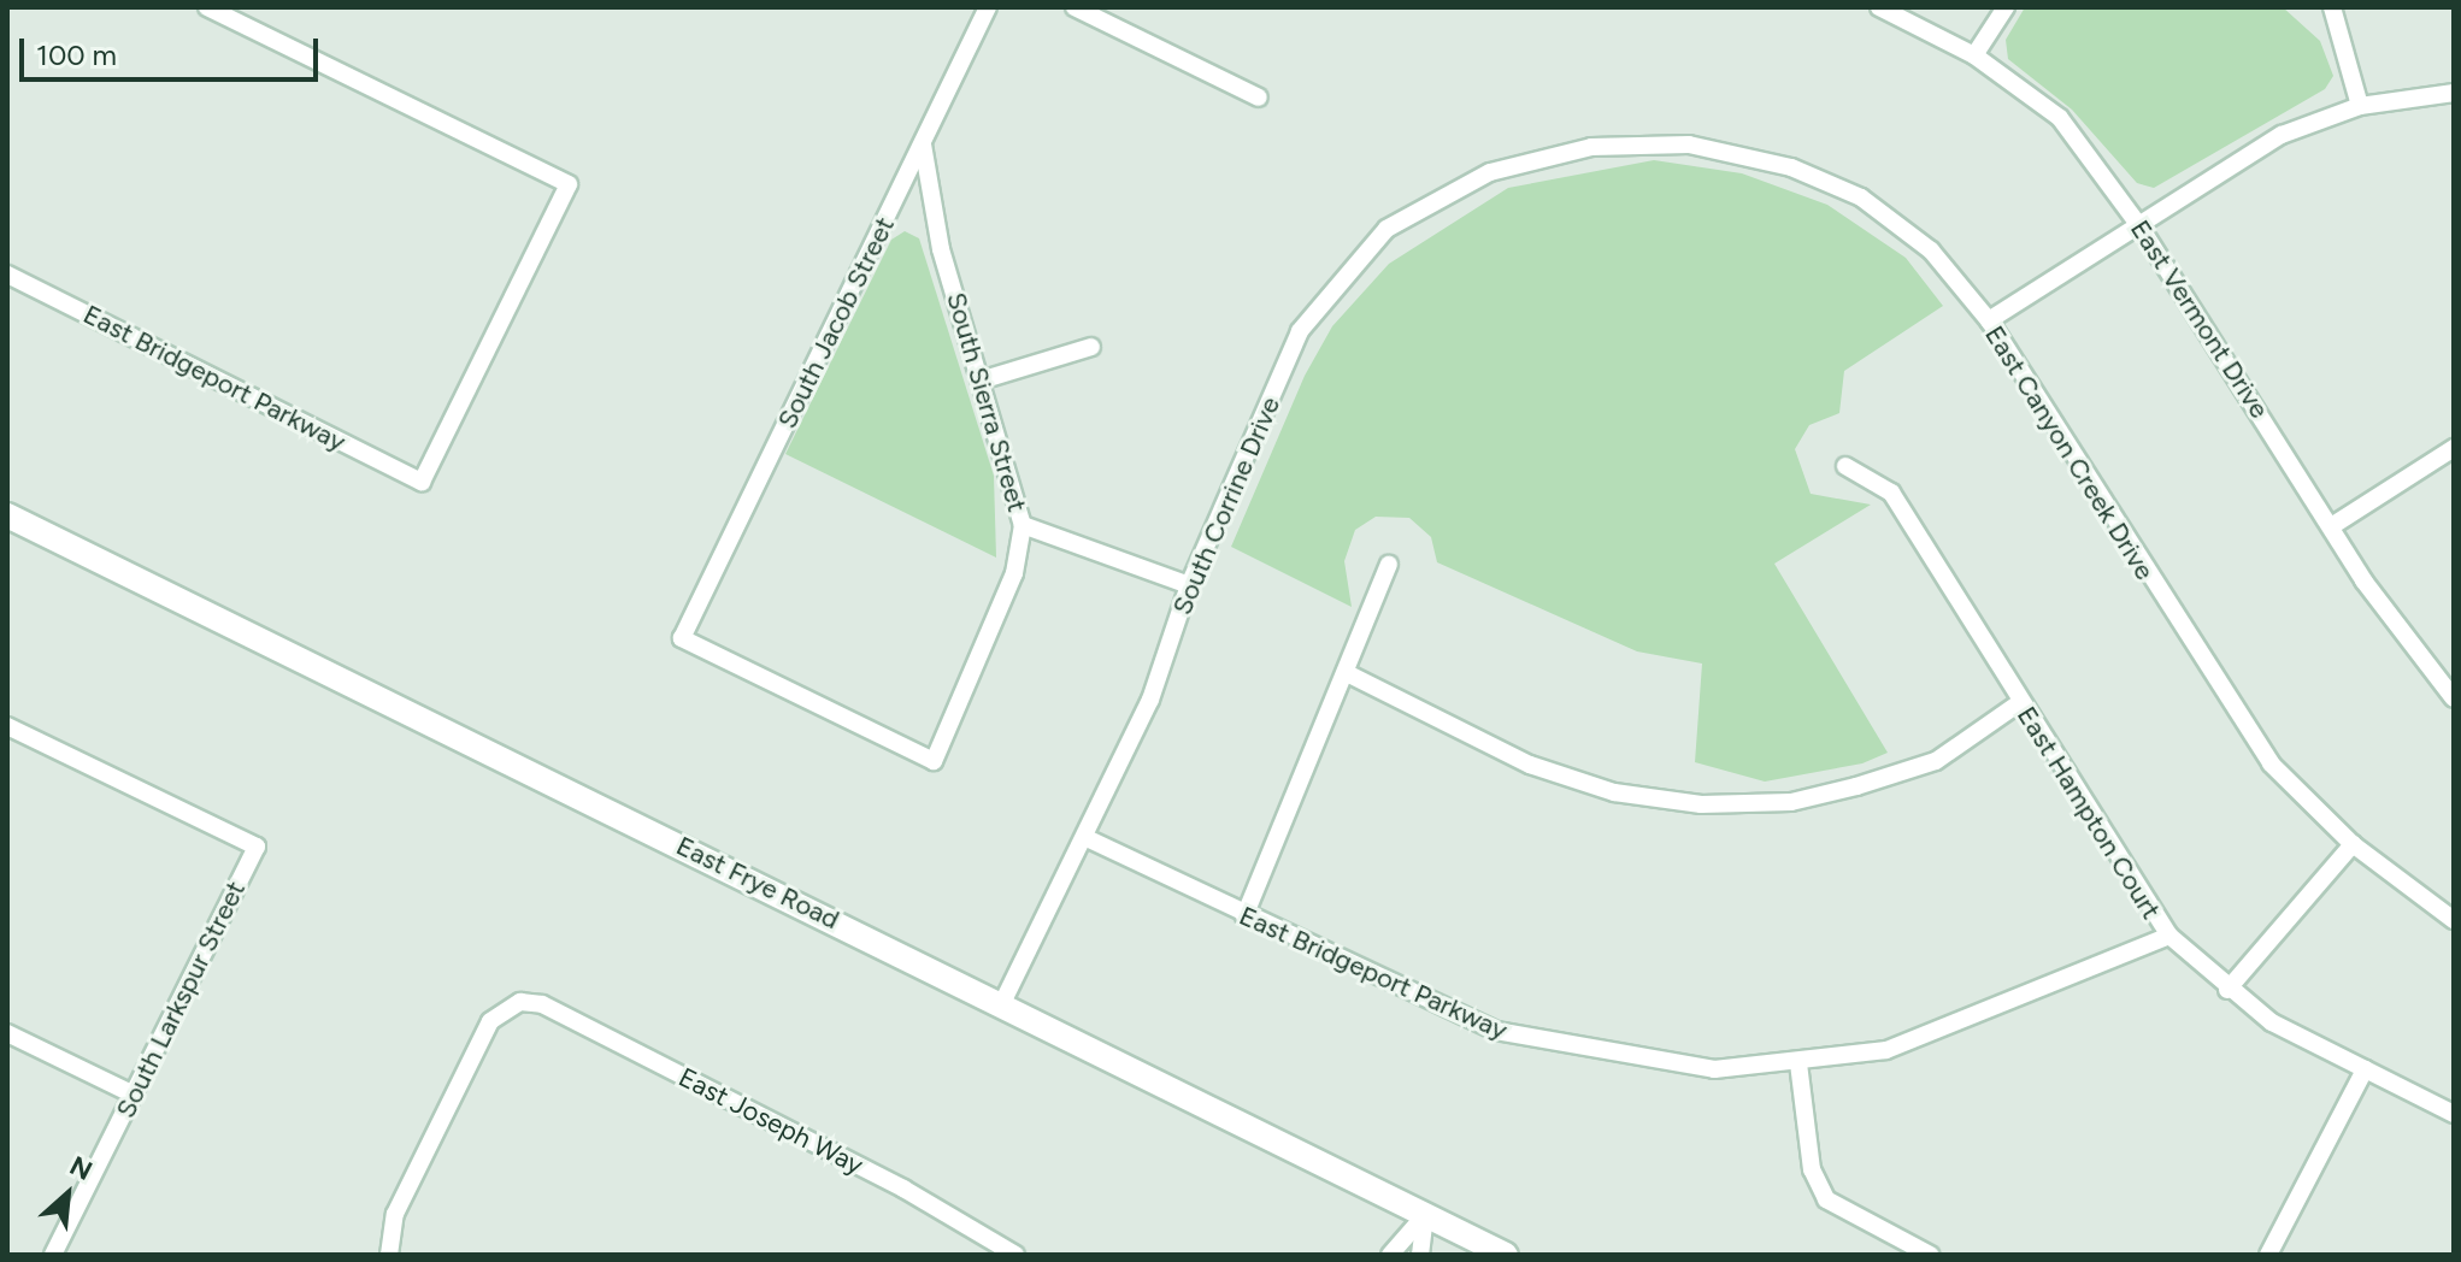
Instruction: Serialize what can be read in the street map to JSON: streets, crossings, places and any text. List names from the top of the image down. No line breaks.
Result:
{"streets":{"street":["East Vermont Drive","South Jacob Street","East Bridgeport Parkway","South Sierra Street","East Canyon Creek Drive","South Corrine Drive","East Hampton Court","East Frye Road","South Larkspur Street","East Joseph Way"]},"crossings":[["South Jacob Street","South Sierra Street"],["East Bridgeport Parkway","South Corrine Drive"],["East Bridgeport Parkway","East Hampton Court"],["East Canyon Creek Drive","South Corrine Drive"],["South Corrine Drive","East Frye Road"]],"scale_bar":"100 m","north":"top right"}
